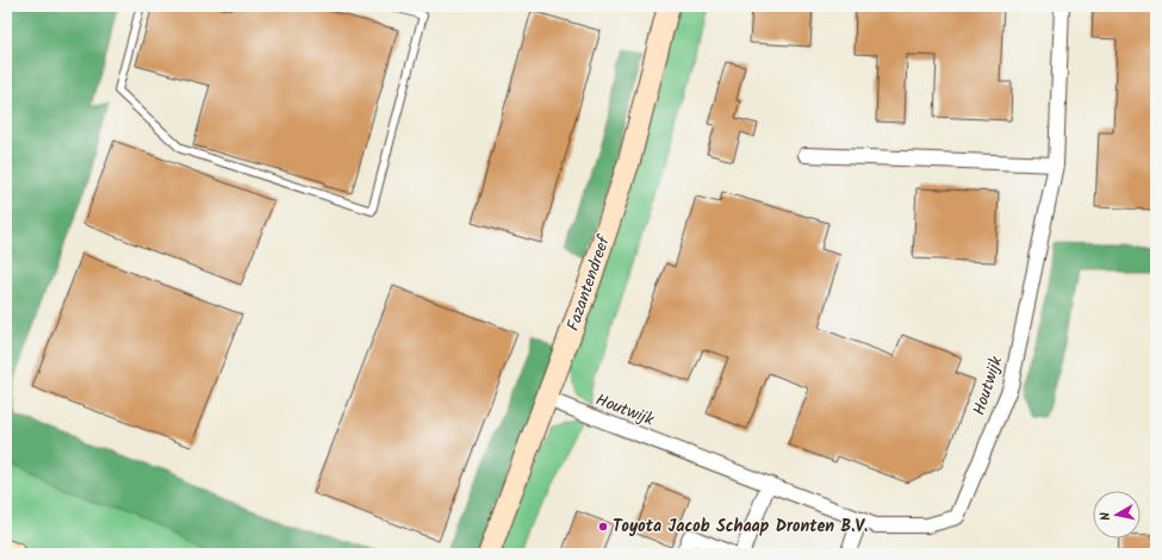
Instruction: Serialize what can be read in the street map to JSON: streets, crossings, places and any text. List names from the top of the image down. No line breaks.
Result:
{"streets":{"street":["Fazantendreef","Houtwijk"]},"crossings":[["Fazantendreef","Houtwijk"]],"places":["Toyota Jacob Schaap Dronten B.V."],"north":"left"}
